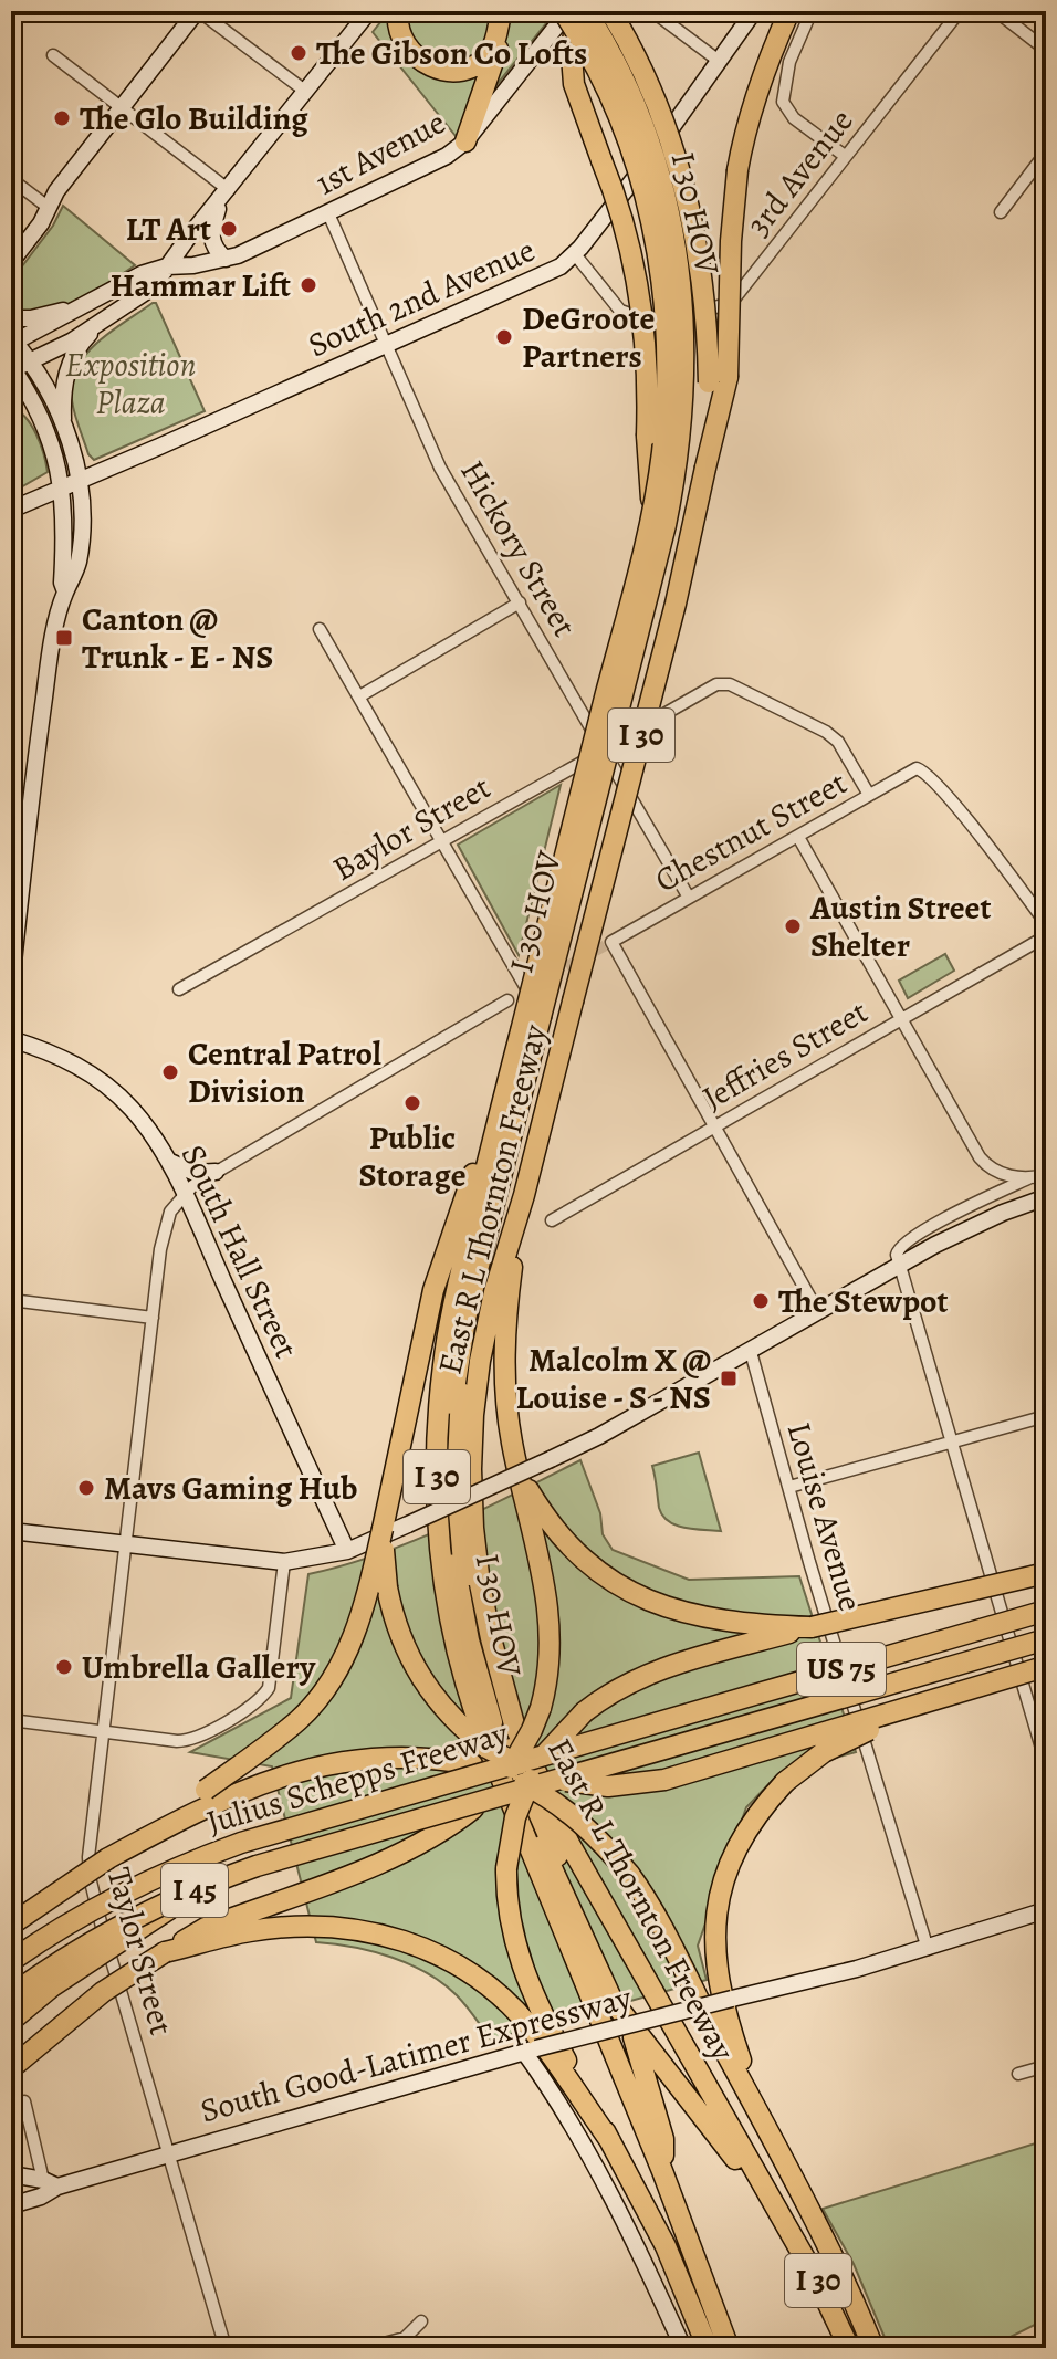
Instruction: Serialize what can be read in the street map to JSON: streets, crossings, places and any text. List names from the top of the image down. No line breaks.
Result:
{"streets":{"highway":["I 30 HOV","I 30","East R L Thornton Freeway","US 75","Julius Schepps Freeway","I 45"],"main road":["1st Avenue","South 2nd Avenue","South Hall Street","South Good-Latimer Expressway"],"street":["3rd Avenue","Hickory Street","Baylor Street","Chestnut Street","Jeffries Street","Louise Avenue","Taylor Street"]},"crossings":[["1st Avenue","Hickory Street"],["1st Avenue","East R L Thornton Freeway"],["3rd Avenue","South 2nd Avenue"],["I 30 HOV","East R L Thornton Freeway"],["South 2nd Avenue","Hickory Street"],["Hickory Street","Baylor Street"],["Hickory Street","Chestnut Street"],["Baylor Street","Chestnut Street"],["Chestnut Street","Jeffries Street"],["South Hall Street","Taylor Street"],["Louise Avenue","South Good-Latimer Expressway"],["Taylor Street","South Good-Latimer Expressway"]],"parks":["Exposition Plaza"],"places":{"other":["The Gibson Co Lofts","The Glo Building","LT Art","Hammar Lift","DeGroote Partners","Austin Street Shelter","Central Patrol Division","Public Storage","The Stewpot","Mavs Gaming Hub","Umbrella Gallery"],"transit":["Canton @ Trunk - E - NS","Malcolm X @ Louise - S - NS"]}}
